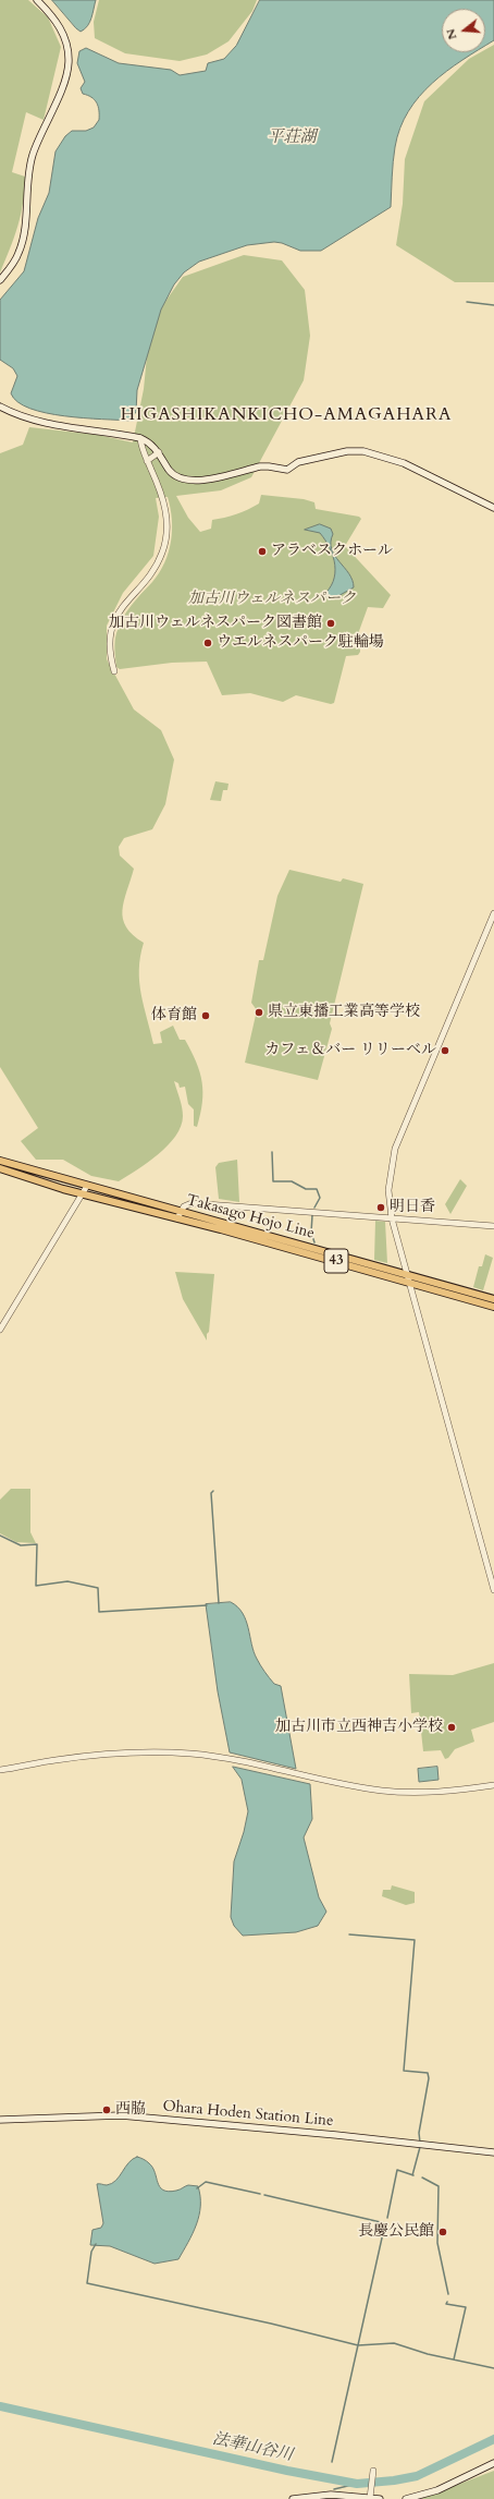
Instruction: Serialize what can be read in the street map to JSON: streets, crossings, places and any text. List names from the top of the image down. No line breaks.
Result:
{"streets":{"main road":["Takasago Hojo Line","43","Ohara Hoden Station Line"]},"districts":["HIGASHIKANKICHO-AMAGAHARA"],"water":["平荘湖","法華山谷川"],"parks":["加古川ウェルネスパーク"],"places":["アラベスクホール","加古川ウェルネスパーク図書館","ウエルネスパーク駐輪場","県立東播工業高等学校","体育館","カフェ＆バー リリーベル","明日香","加古川市立西神吉小学校","西脇","長慶公民館"],"north":"left"}
